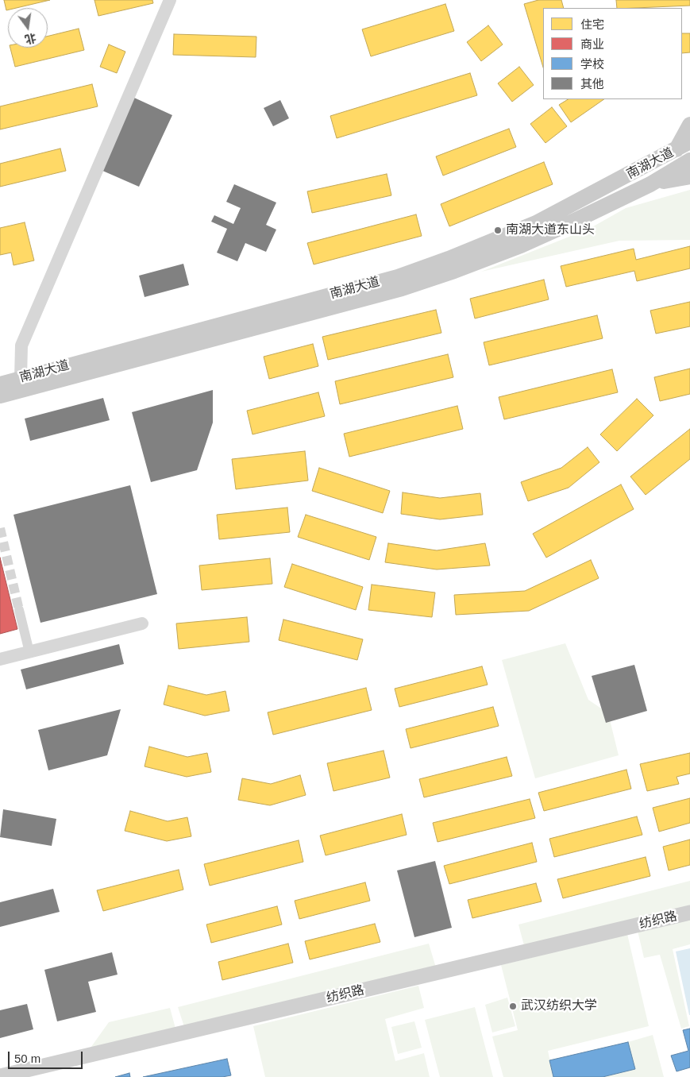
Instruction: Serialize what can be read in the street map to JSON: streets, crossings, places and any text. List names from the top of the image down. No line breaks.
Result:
{"streets":{"main road":["南湖大道","纺织路"]},"places":["南湖大道东山头","武汉纺织大学"],"legend":["住宅","商业","学校","其他"],"scale_bar":"50 m","north":"bottom"}
